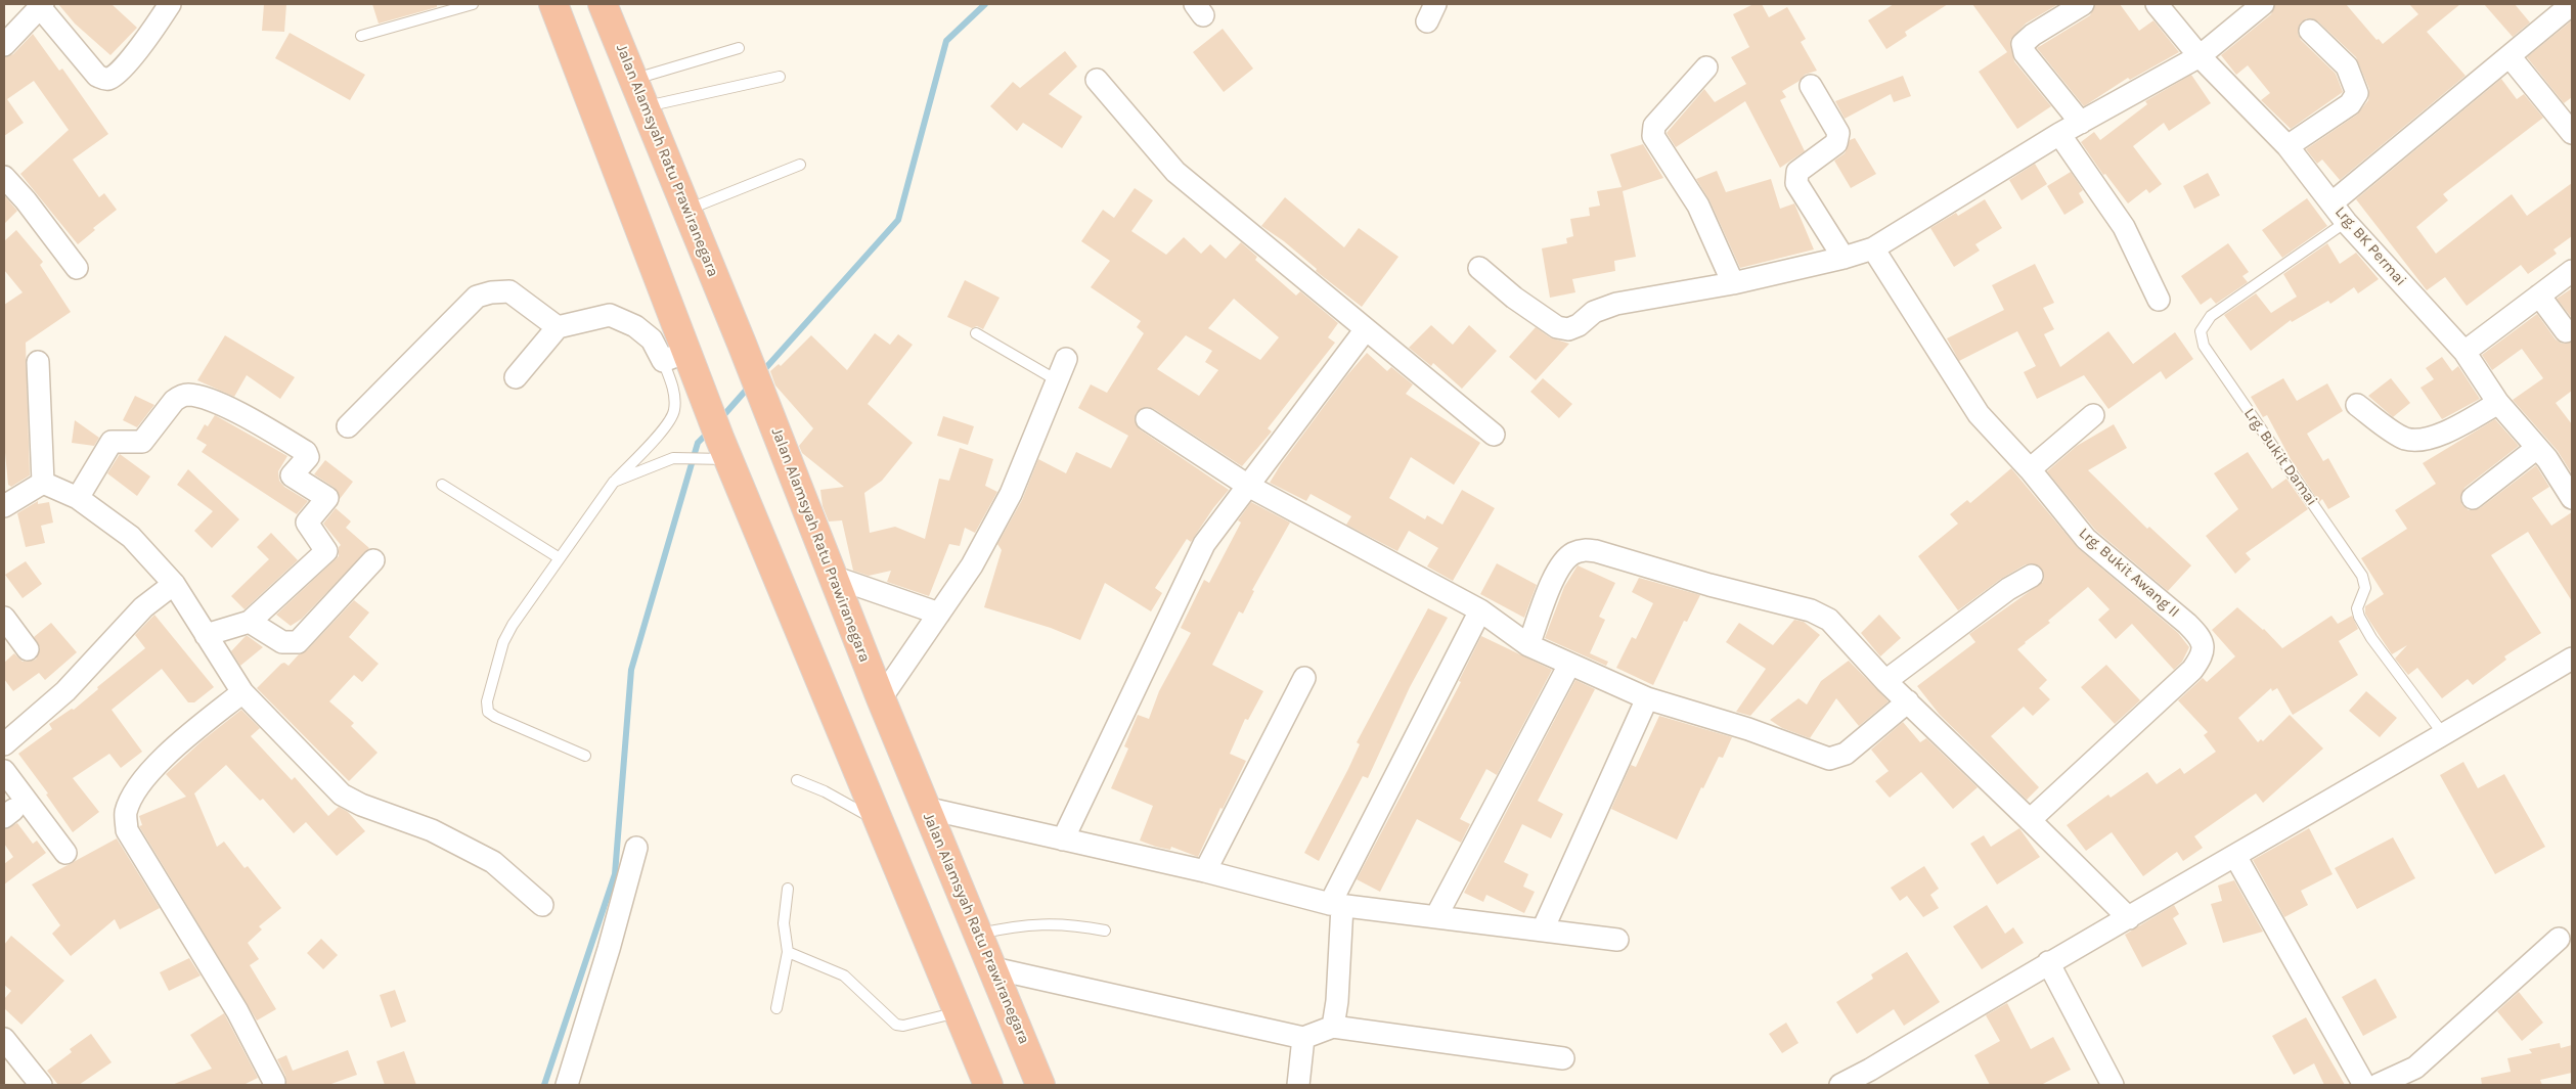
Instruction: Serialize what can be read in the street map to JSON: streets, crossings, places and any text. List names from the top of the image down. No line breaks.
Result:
{"streets":{"highway":["Jalan Alamsyah Ratu Prawiranegara"],"street":["Lrg. BK Permai","Lrg. Bukit Awang II"],"lane":["Lrg. Bukit Damai"]},"crossings":[["Lrg. BK Permai","Lrg. Bukit Damai"]]}
